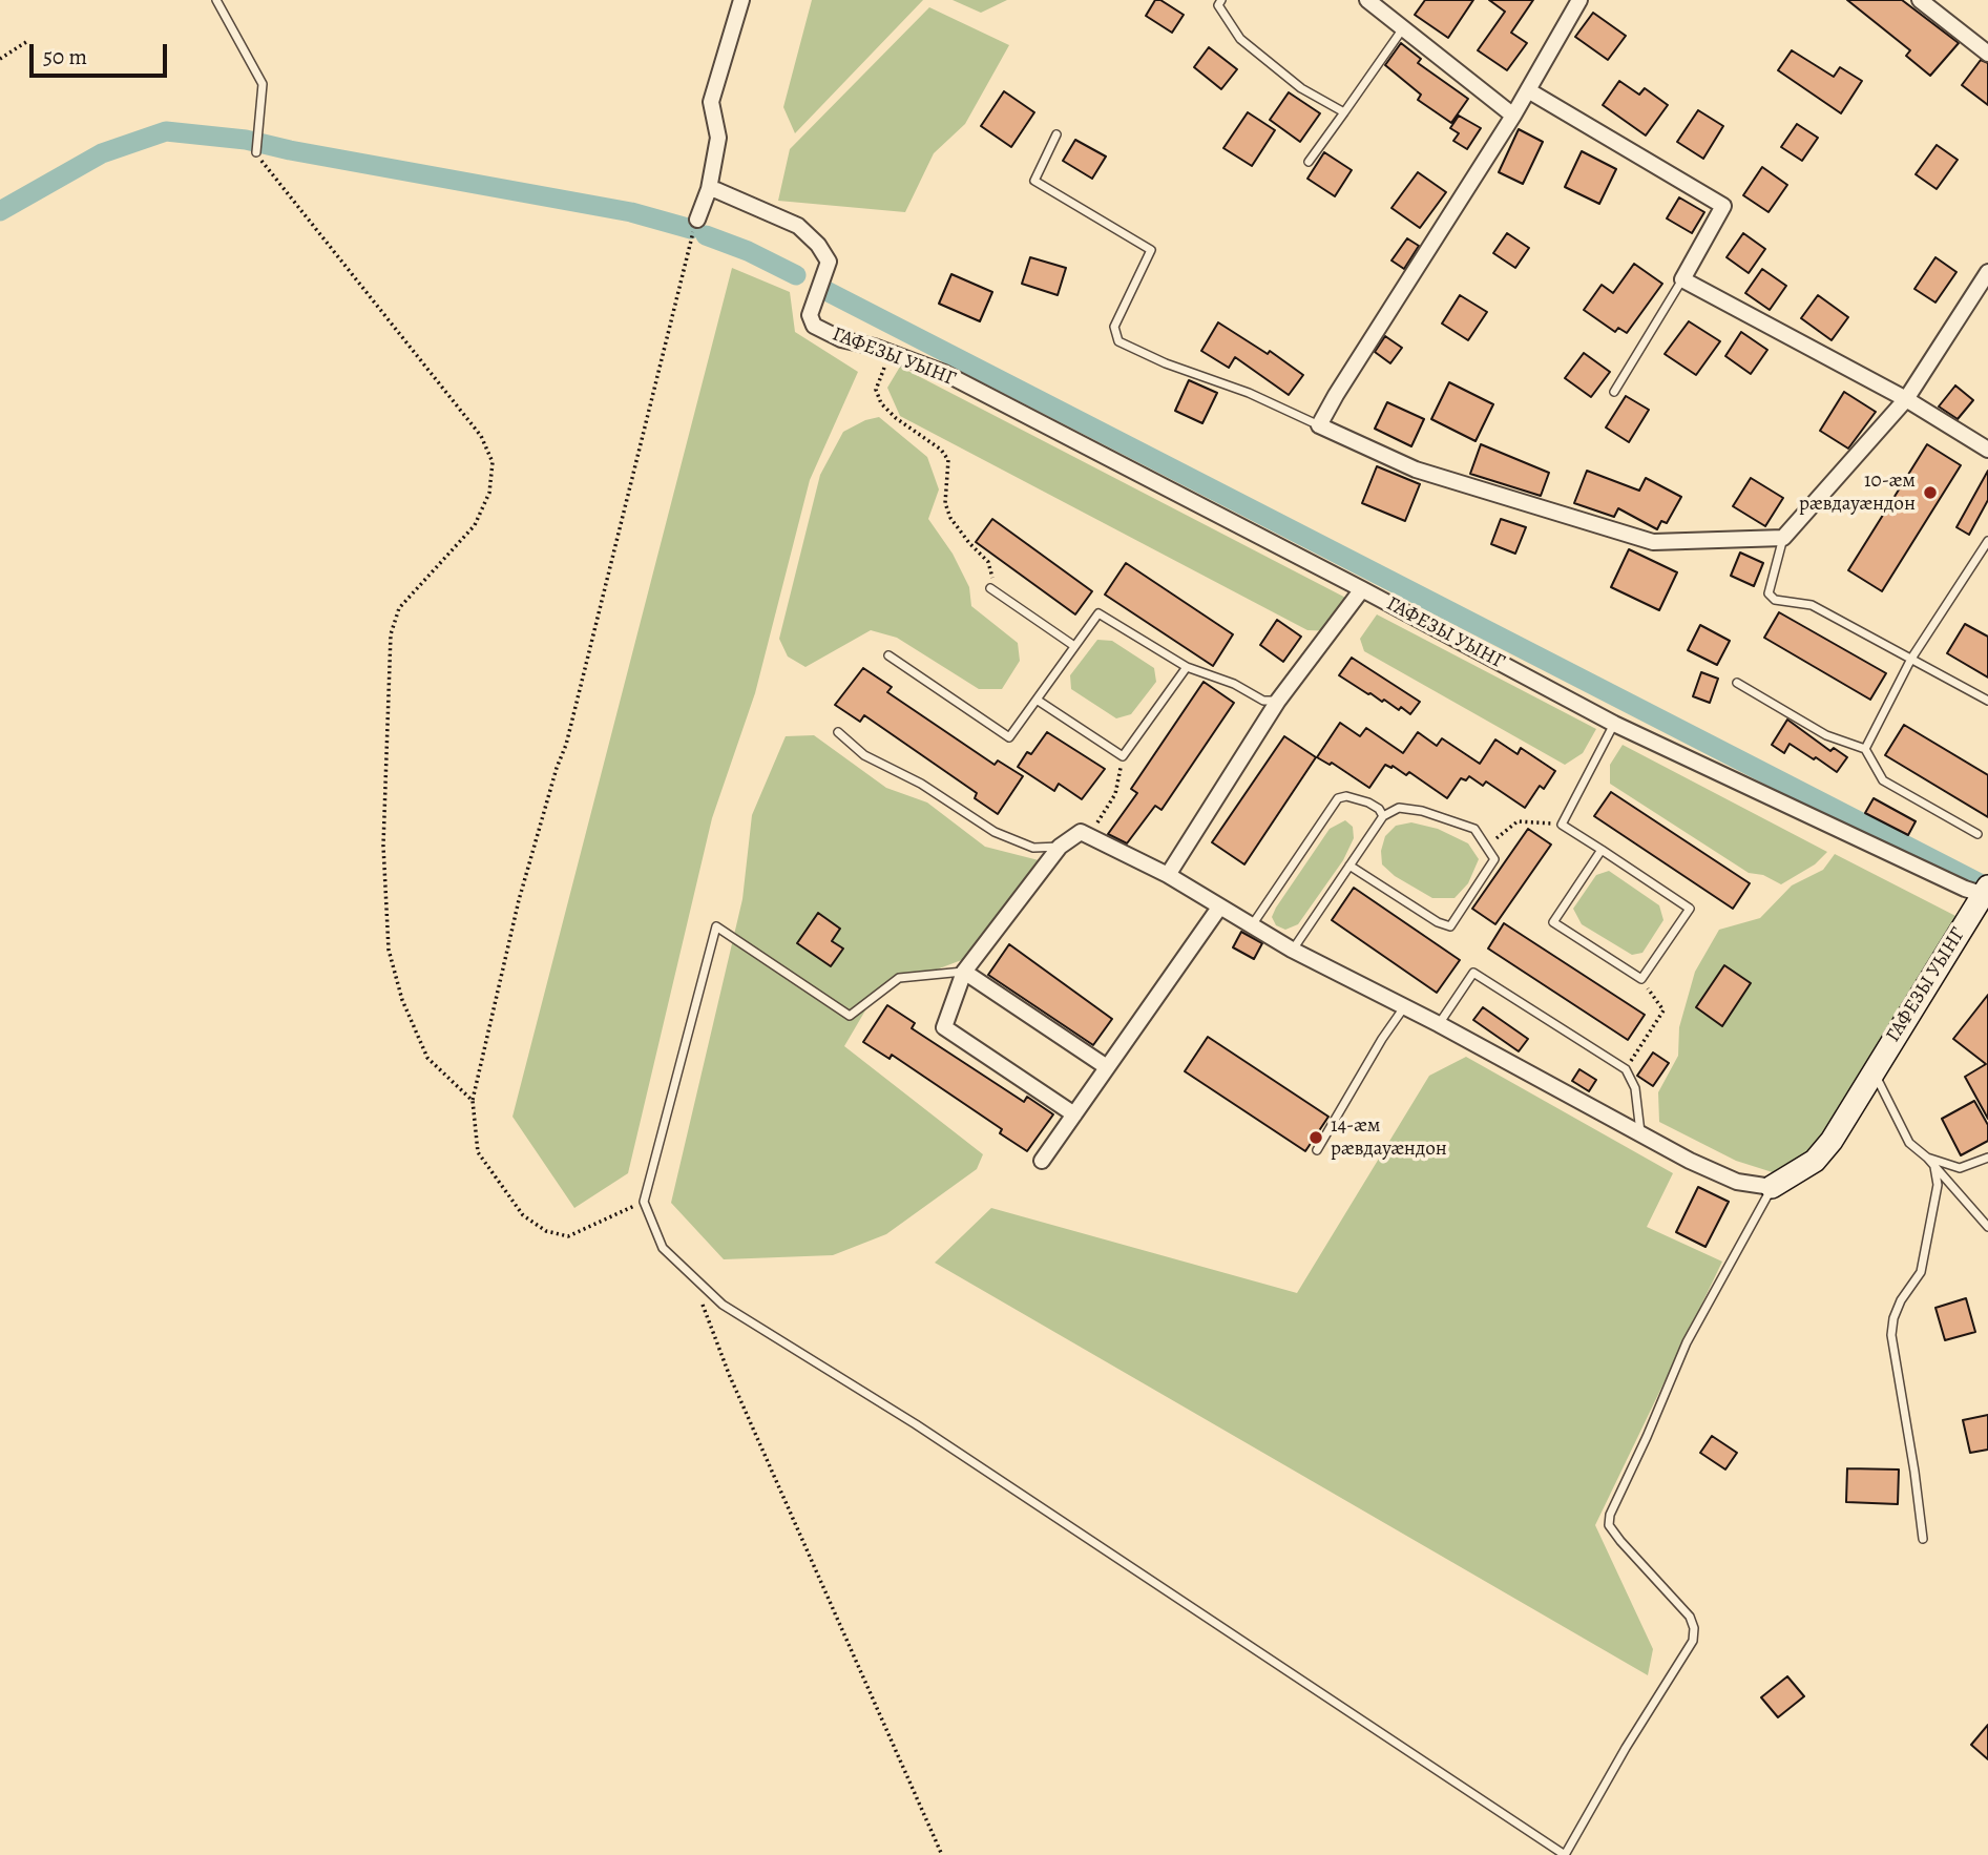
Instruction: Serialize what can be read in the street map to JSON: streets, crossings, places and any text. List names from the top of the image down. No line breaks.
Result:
{"streets":{"street":["ГАФЕЗЫ УЫНГ"]},"places":["10-æм рӕвдауӕндон","14-æм рӕвдауӕндон"],"scale_bar":"50 m"}
